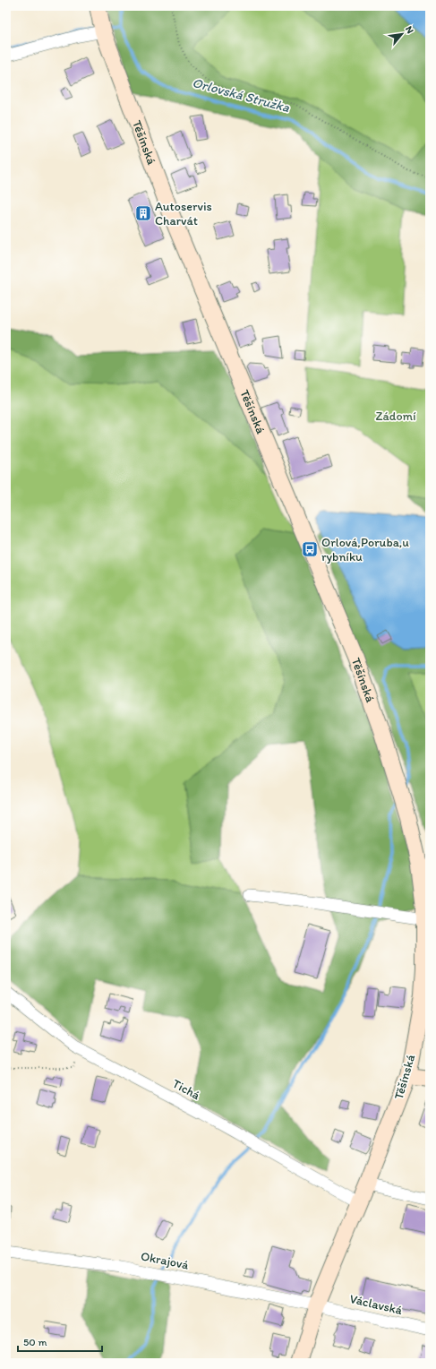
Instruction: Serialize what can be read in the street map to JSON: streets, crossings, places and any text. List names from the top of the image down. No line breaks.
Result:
{"streets":{"main road":["Těšínská"],"street":["Tichá","Okrajová","Václavská"]},"crossings":[["Těšínská","Tichá"],["Těšínská","Okrajová"],["Těšínská","Václavská"],["Okrajová","Václavská"]],"water":["Orlovská Stružka"],"parks":["Zádomí"],"places":{"building":["Autoservis Charvát"],"bus stop":["Orlová,Poruba,u rybníku"]},"scale_bar":"50 m","north":"top right"}
